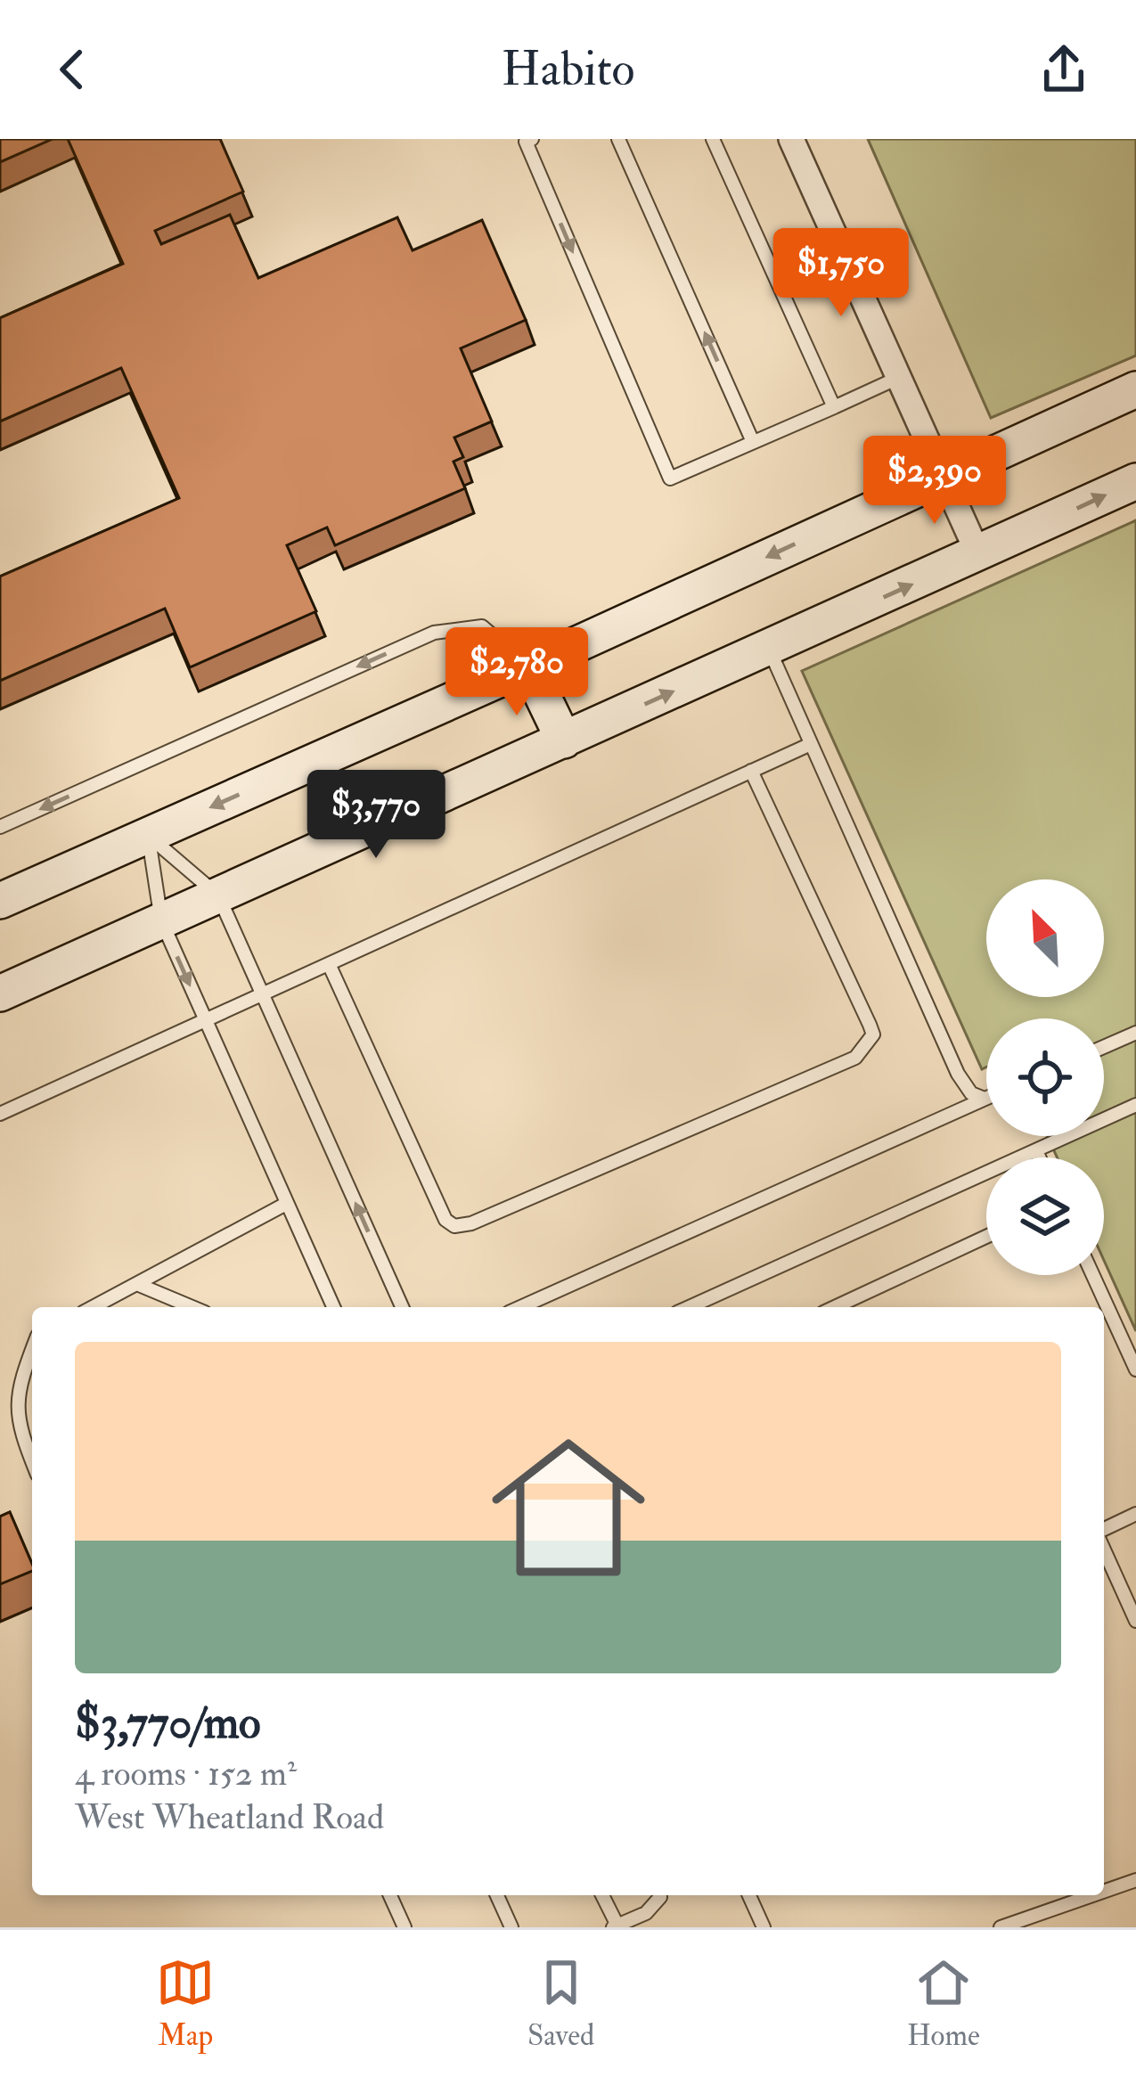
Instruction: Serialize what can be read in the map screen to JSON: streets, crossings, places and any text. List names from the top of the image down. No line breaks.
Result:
{"north":"top left","page":{"header":"Habito","price":["$1,750","$2,390","$2,780","$3,770"],"list":[{"name":"$3,770/mo","note":"4 rooms · 152 m² · West Wheatland Road"}],"tabs":["Map","Saved","Home"]}}
